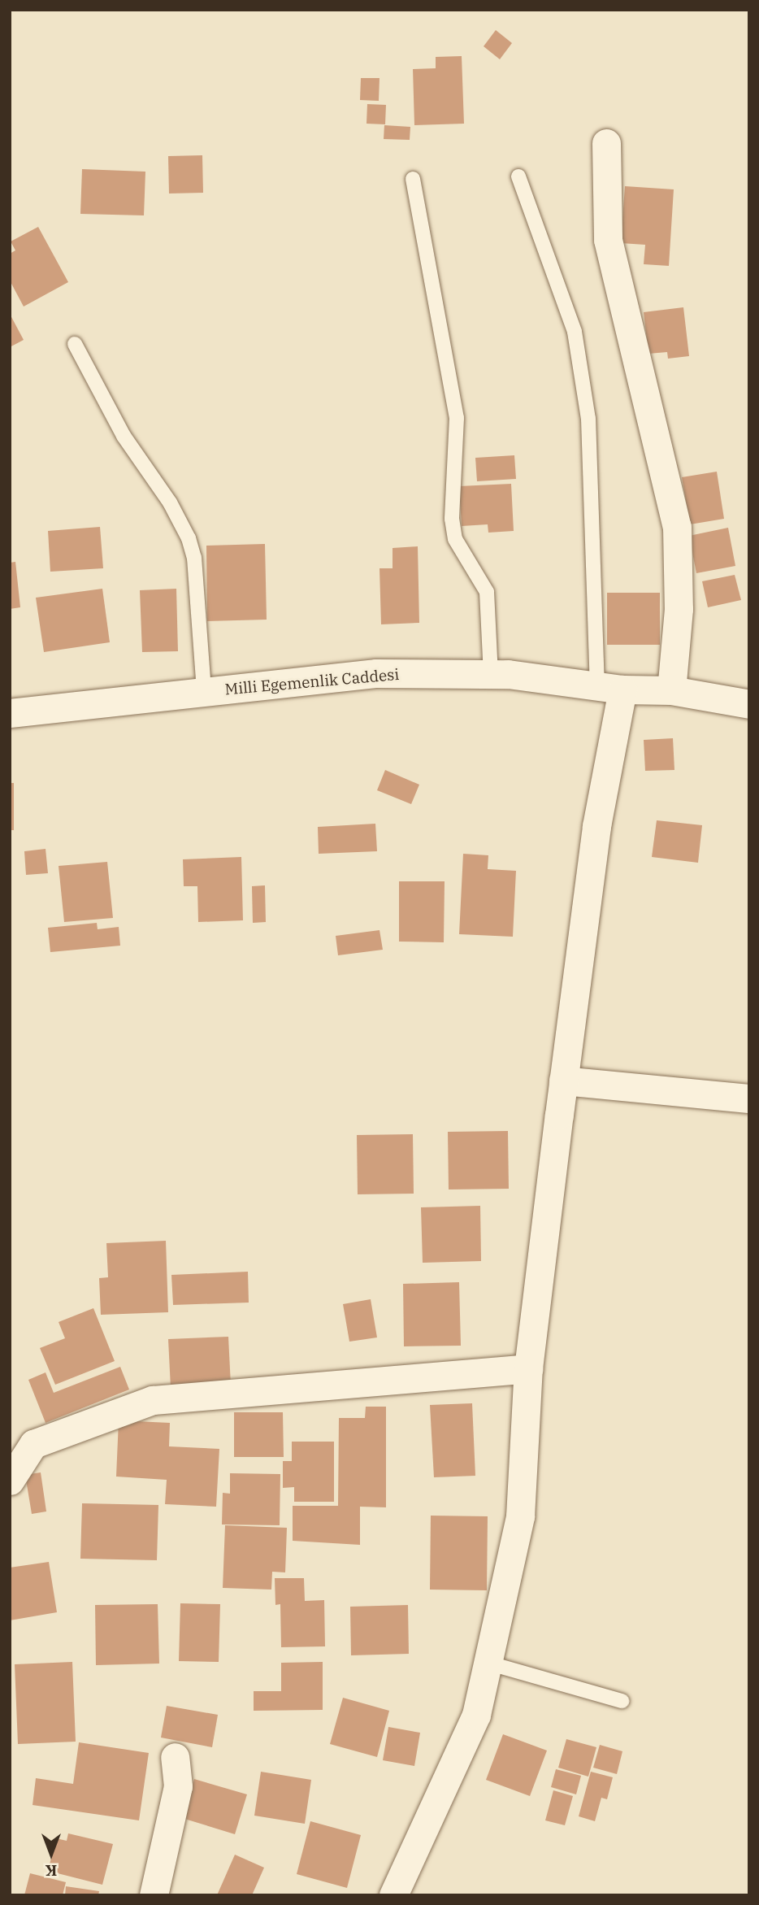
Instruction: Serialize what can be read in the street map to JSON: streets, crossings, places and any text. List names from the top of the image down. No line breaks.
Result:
{"streets":{"street":["Milli Egemenlik Caddesi"]},"north":"bottom"}
